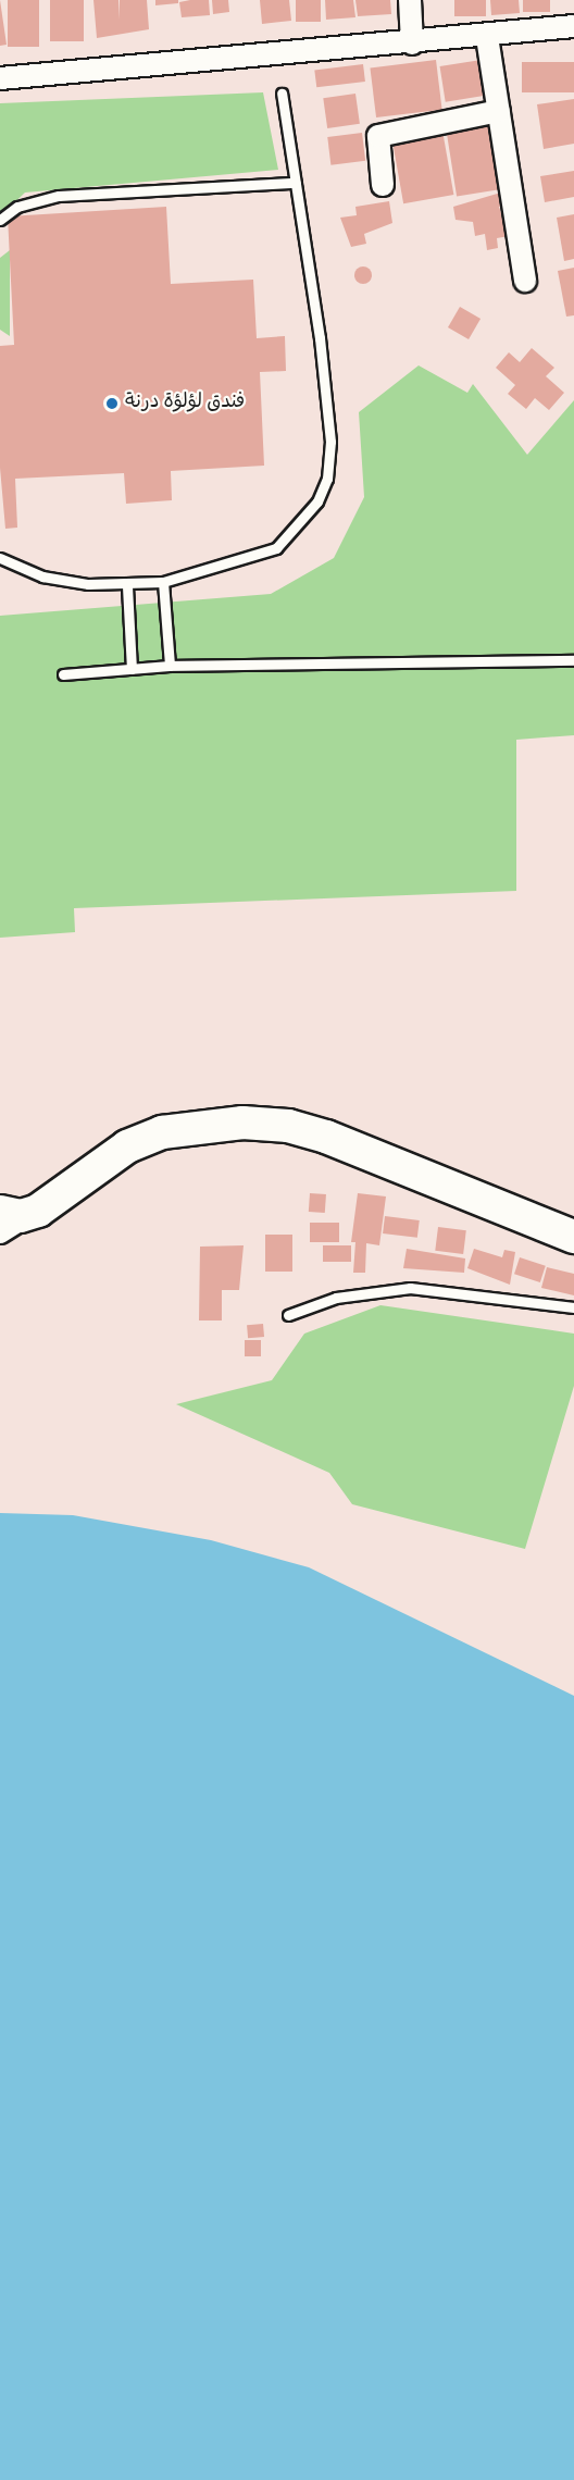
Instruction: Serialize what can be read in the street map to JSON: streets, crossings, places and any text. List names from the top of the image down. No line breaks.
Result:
{"places":["فندق لؤلؤة درنة"]}
